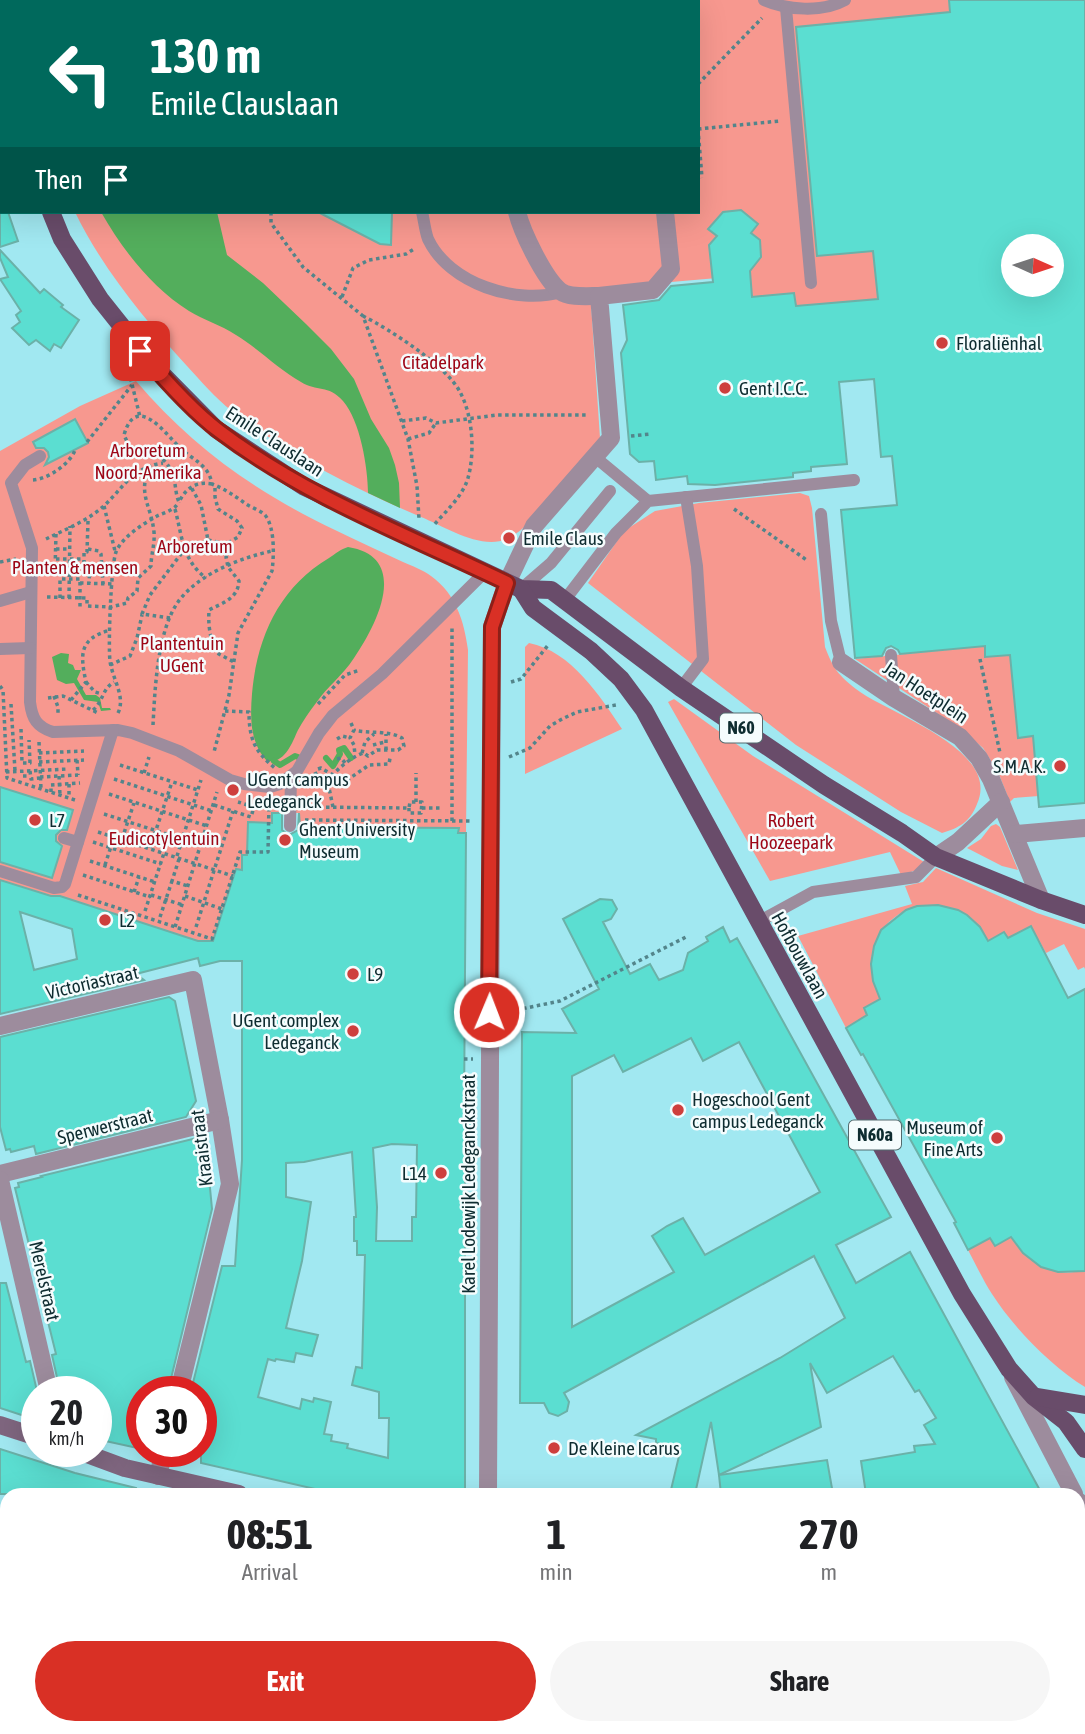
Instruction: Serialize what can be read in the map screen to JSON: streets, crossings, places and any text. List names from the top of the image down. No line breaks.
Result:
{"streets":{"main road":["Emile Clauslaan","N60","Hofbouwlaan","N60a"],"street":["Jan Hoetplein","Victoriastraat","Sperwerstraat","Kraaistraat","Karel Lodewijk Ledeganckstraat","Merelstraat"]},"crossings":[["Emile Clauslaan","Hofbouwlaan"],["Emile Clauslaan","Karel Lodewijk Ledeganckstraat"],["Jan Hoetplein","N60"],["Hofbouwlaan","Karel Lodewijk Ledeganckstraat"],["Victoriastraat","Kraaistraat"],["Sperwerstraat","Kraaistraat"]],"parks":["Citadelpark","Arboretum Noord-Amerika","Arboretum","Planten & mensen","Plantentuin UGent","Robert Hoozeepark","Eudicotylentuin"],"places":["Floraliënhal","Gent I.C.C.","Emile Claus","S.M.A.K.","UGent campus Ledeganck","L7","Ghent University Museum","L2","L9","UGent complex Ledeganck","Hogeschool Gent campus Ledeganck","Museum of Fine Arts","L14","De Kleine Icarus"],"north":"right","page":{"turn":["130 m","Emile Clauslaan"],"then":"Then","speed":"20 km/h","limit":"30","eta":["08:51","Arrival","1","min","270","m"],"buttons":["Exit","Share"]}}
